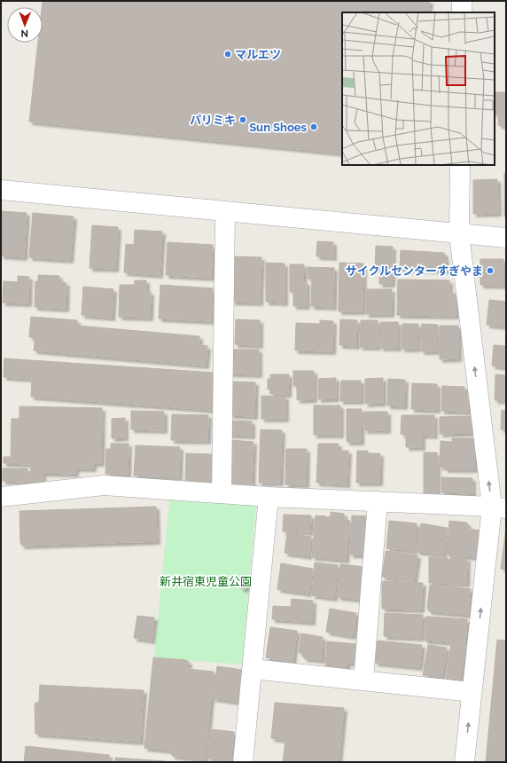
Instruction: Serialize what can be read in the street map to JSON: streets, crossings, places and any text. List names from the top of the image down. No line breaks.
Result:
{"parks":["新井宿東児童公園"],"places":["マルエツ","パリミキ","Sun Shoes","サイクルセンターすぎやま"],"north":"bottom"}
